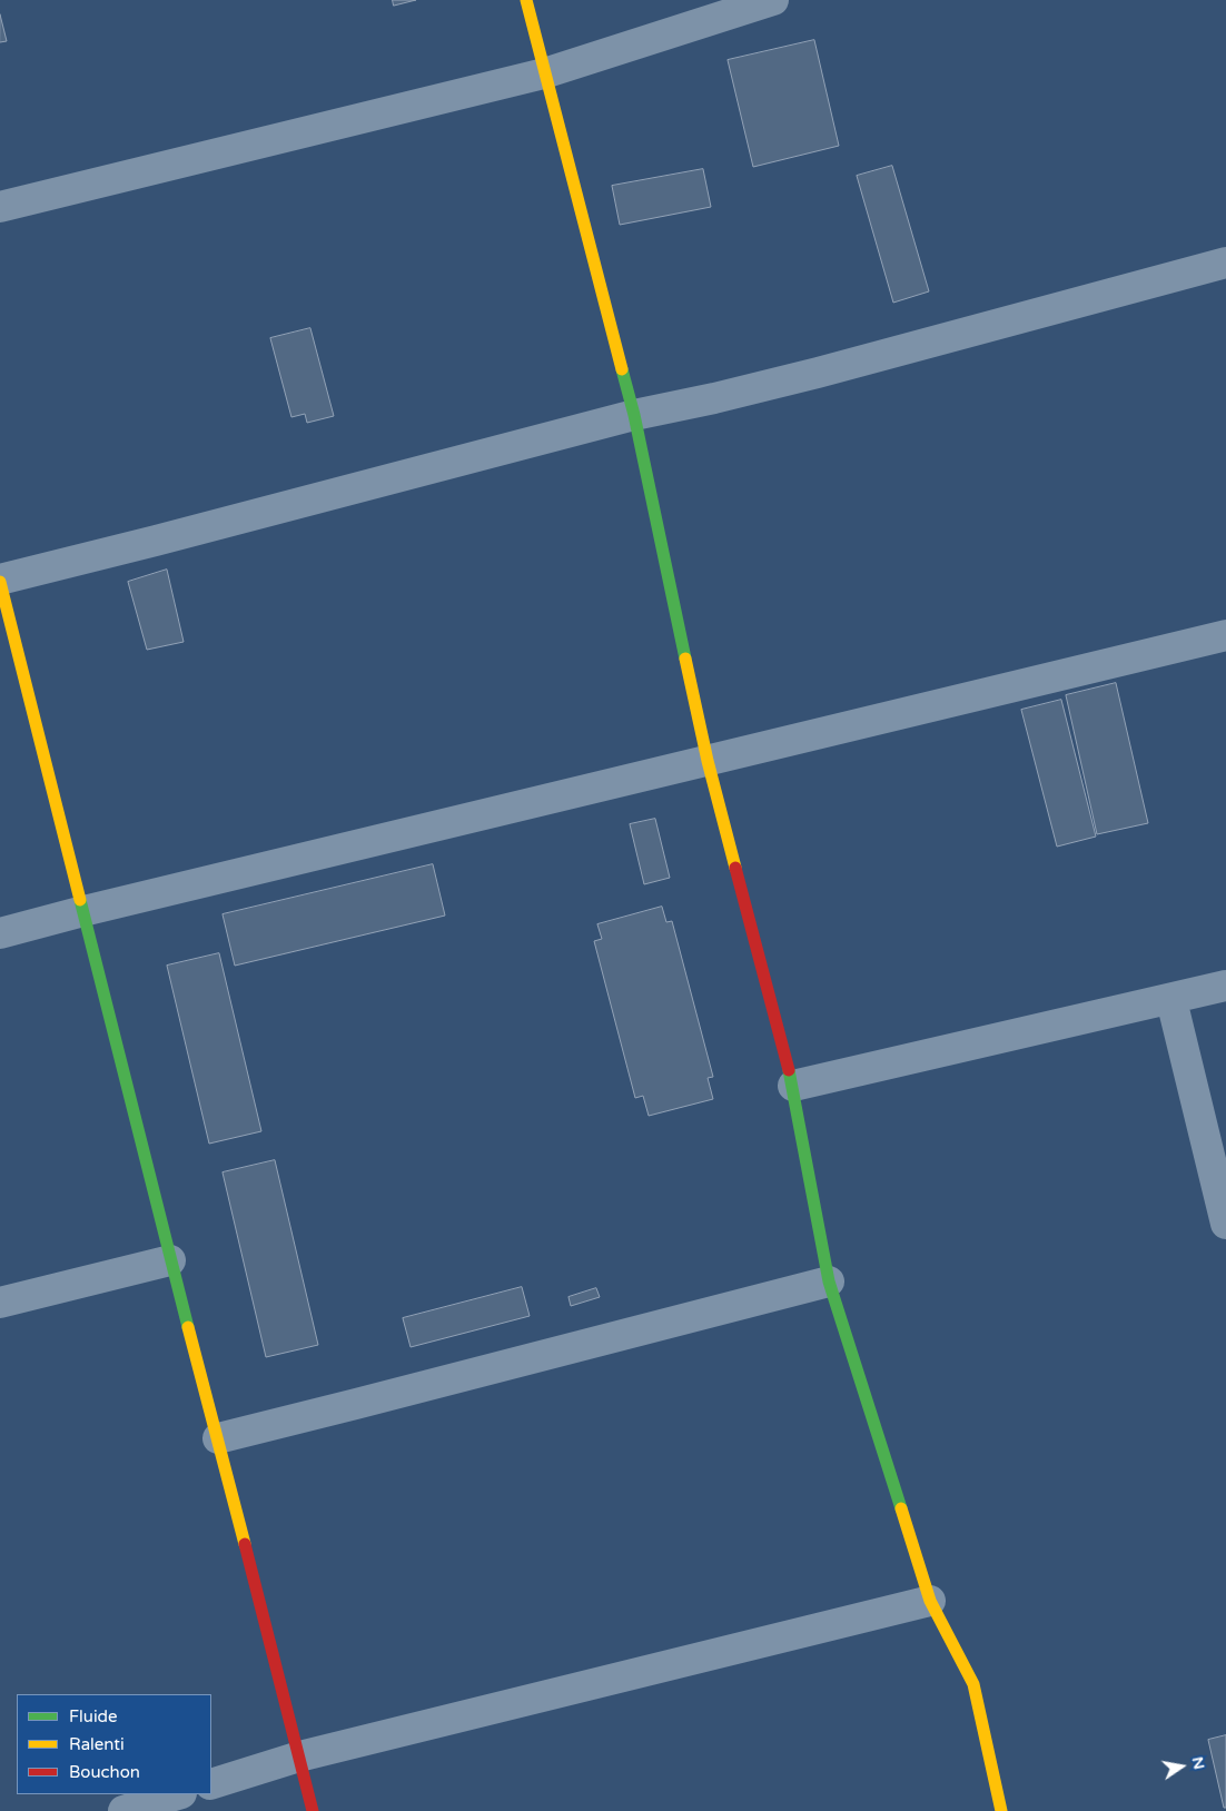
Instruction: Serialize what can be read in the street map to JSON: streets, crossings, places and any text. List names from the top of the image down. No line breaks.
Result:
{"legend":["Fluide","Ralenti","Bouchon"],"north":"right"}
